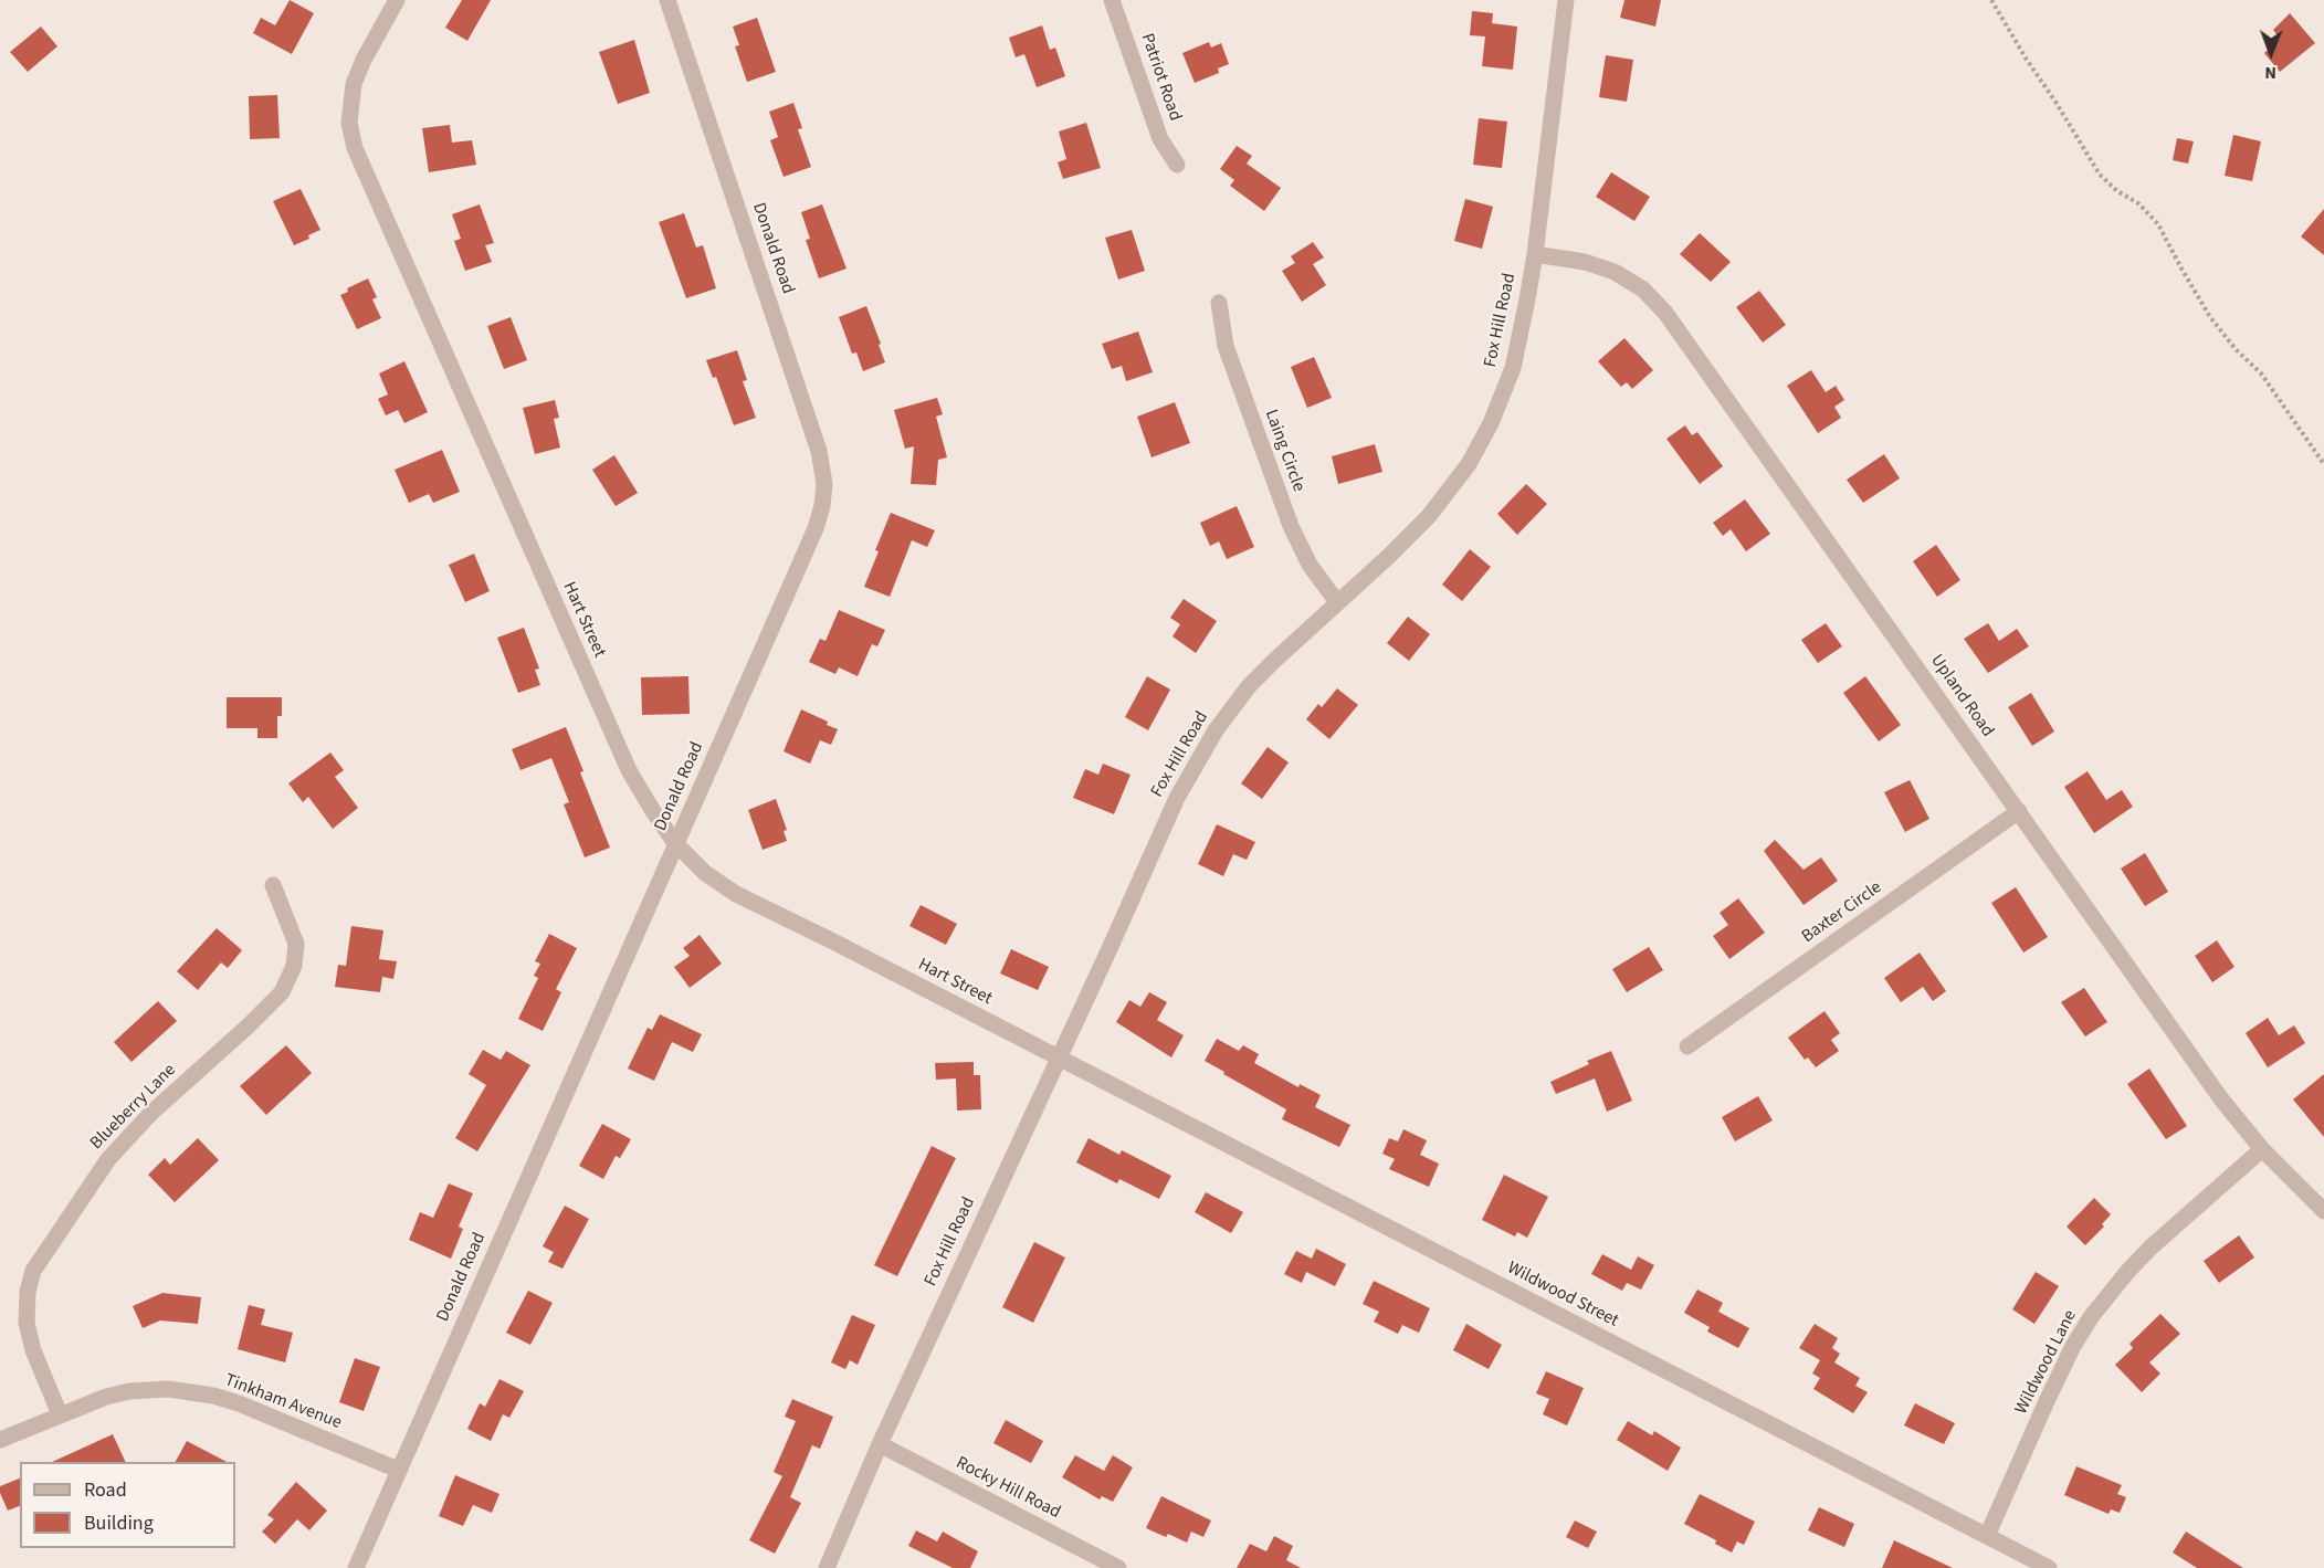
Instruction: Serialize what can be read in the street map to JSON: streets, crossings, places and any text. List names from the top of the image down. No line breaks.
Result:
{"streets":{"street":["Patriot Road","Donald Road","Fox Hill Road","Laing Circle","Hart Street","Upland Road","Baxter Circle","Blueberry Lane","Wildwood Street","Wildwood Lane","Tinkham Avenue","Rocky Hill Road"]},"crossings":[["Donald Road","Hart Street"],["Donald Road","Tinkham Avenue"],["Fox Hill Road","Laing Circle"],["Fox Hill Road","Hart Street"],["Fox Hill Road","Upland Road"],["Fox Hill Road","Wildwood Street"],["Fox Hill Road","Rocky Hill Road"],["Hart Street","Wildwood Street"],["Upland Road","Baxter Circle"],["Upland Road","Wildwood Lane"],["Blueberry Lane","Tinkham Avenue"],["Wildwood Street","Wildwood Lane"]],"legend":["Road","Building"],"north":"bottom"}
